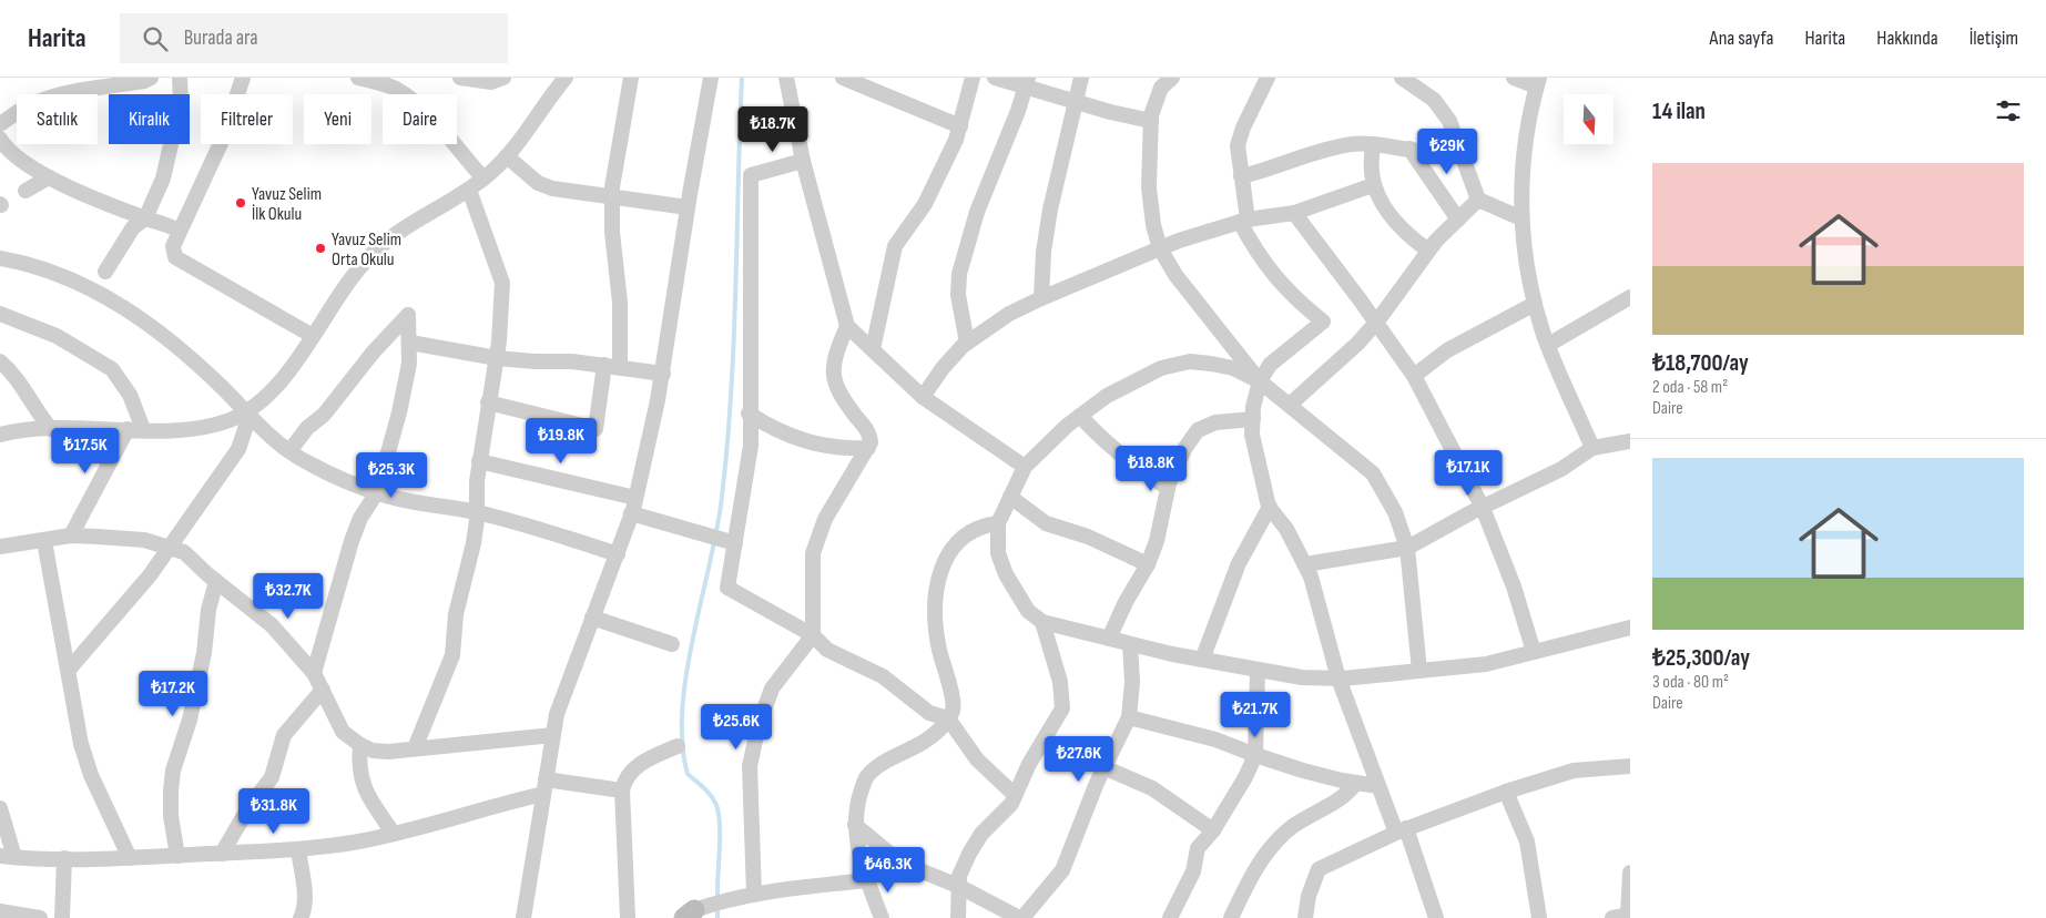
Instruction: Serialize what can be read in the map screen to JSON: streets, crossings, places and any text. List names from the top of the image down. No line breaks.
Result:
{"places":["Yavuz Selim İlk Okulu","Yavuz Selim Orta Okulu"],"north":"bottom","page":{"header":"Harita","search":"Burada ara","nav":["Ana sayfa","Harita","Hakkında","İletişim"],"heading":"14 ilan","chip":["Satılık","Kiralık","Filtreler","Yeni","Daire"],"price":["₺18.7K","₺29K","₺19.8K","₺17.5K","₺18.8K","₺17.1K","₺25.3K","₺32.7K","₺17.2K","₺21.7K","₺25.6K","₺27.6K","₺31.8K","₺46.3K"],"list":[{"name":"₺18,700/ay","note":"2 oda · 58 m² · Daire"},{"name":"₺25,300/ay","note":"3 oda · 80 m² · Daire"}]}}
